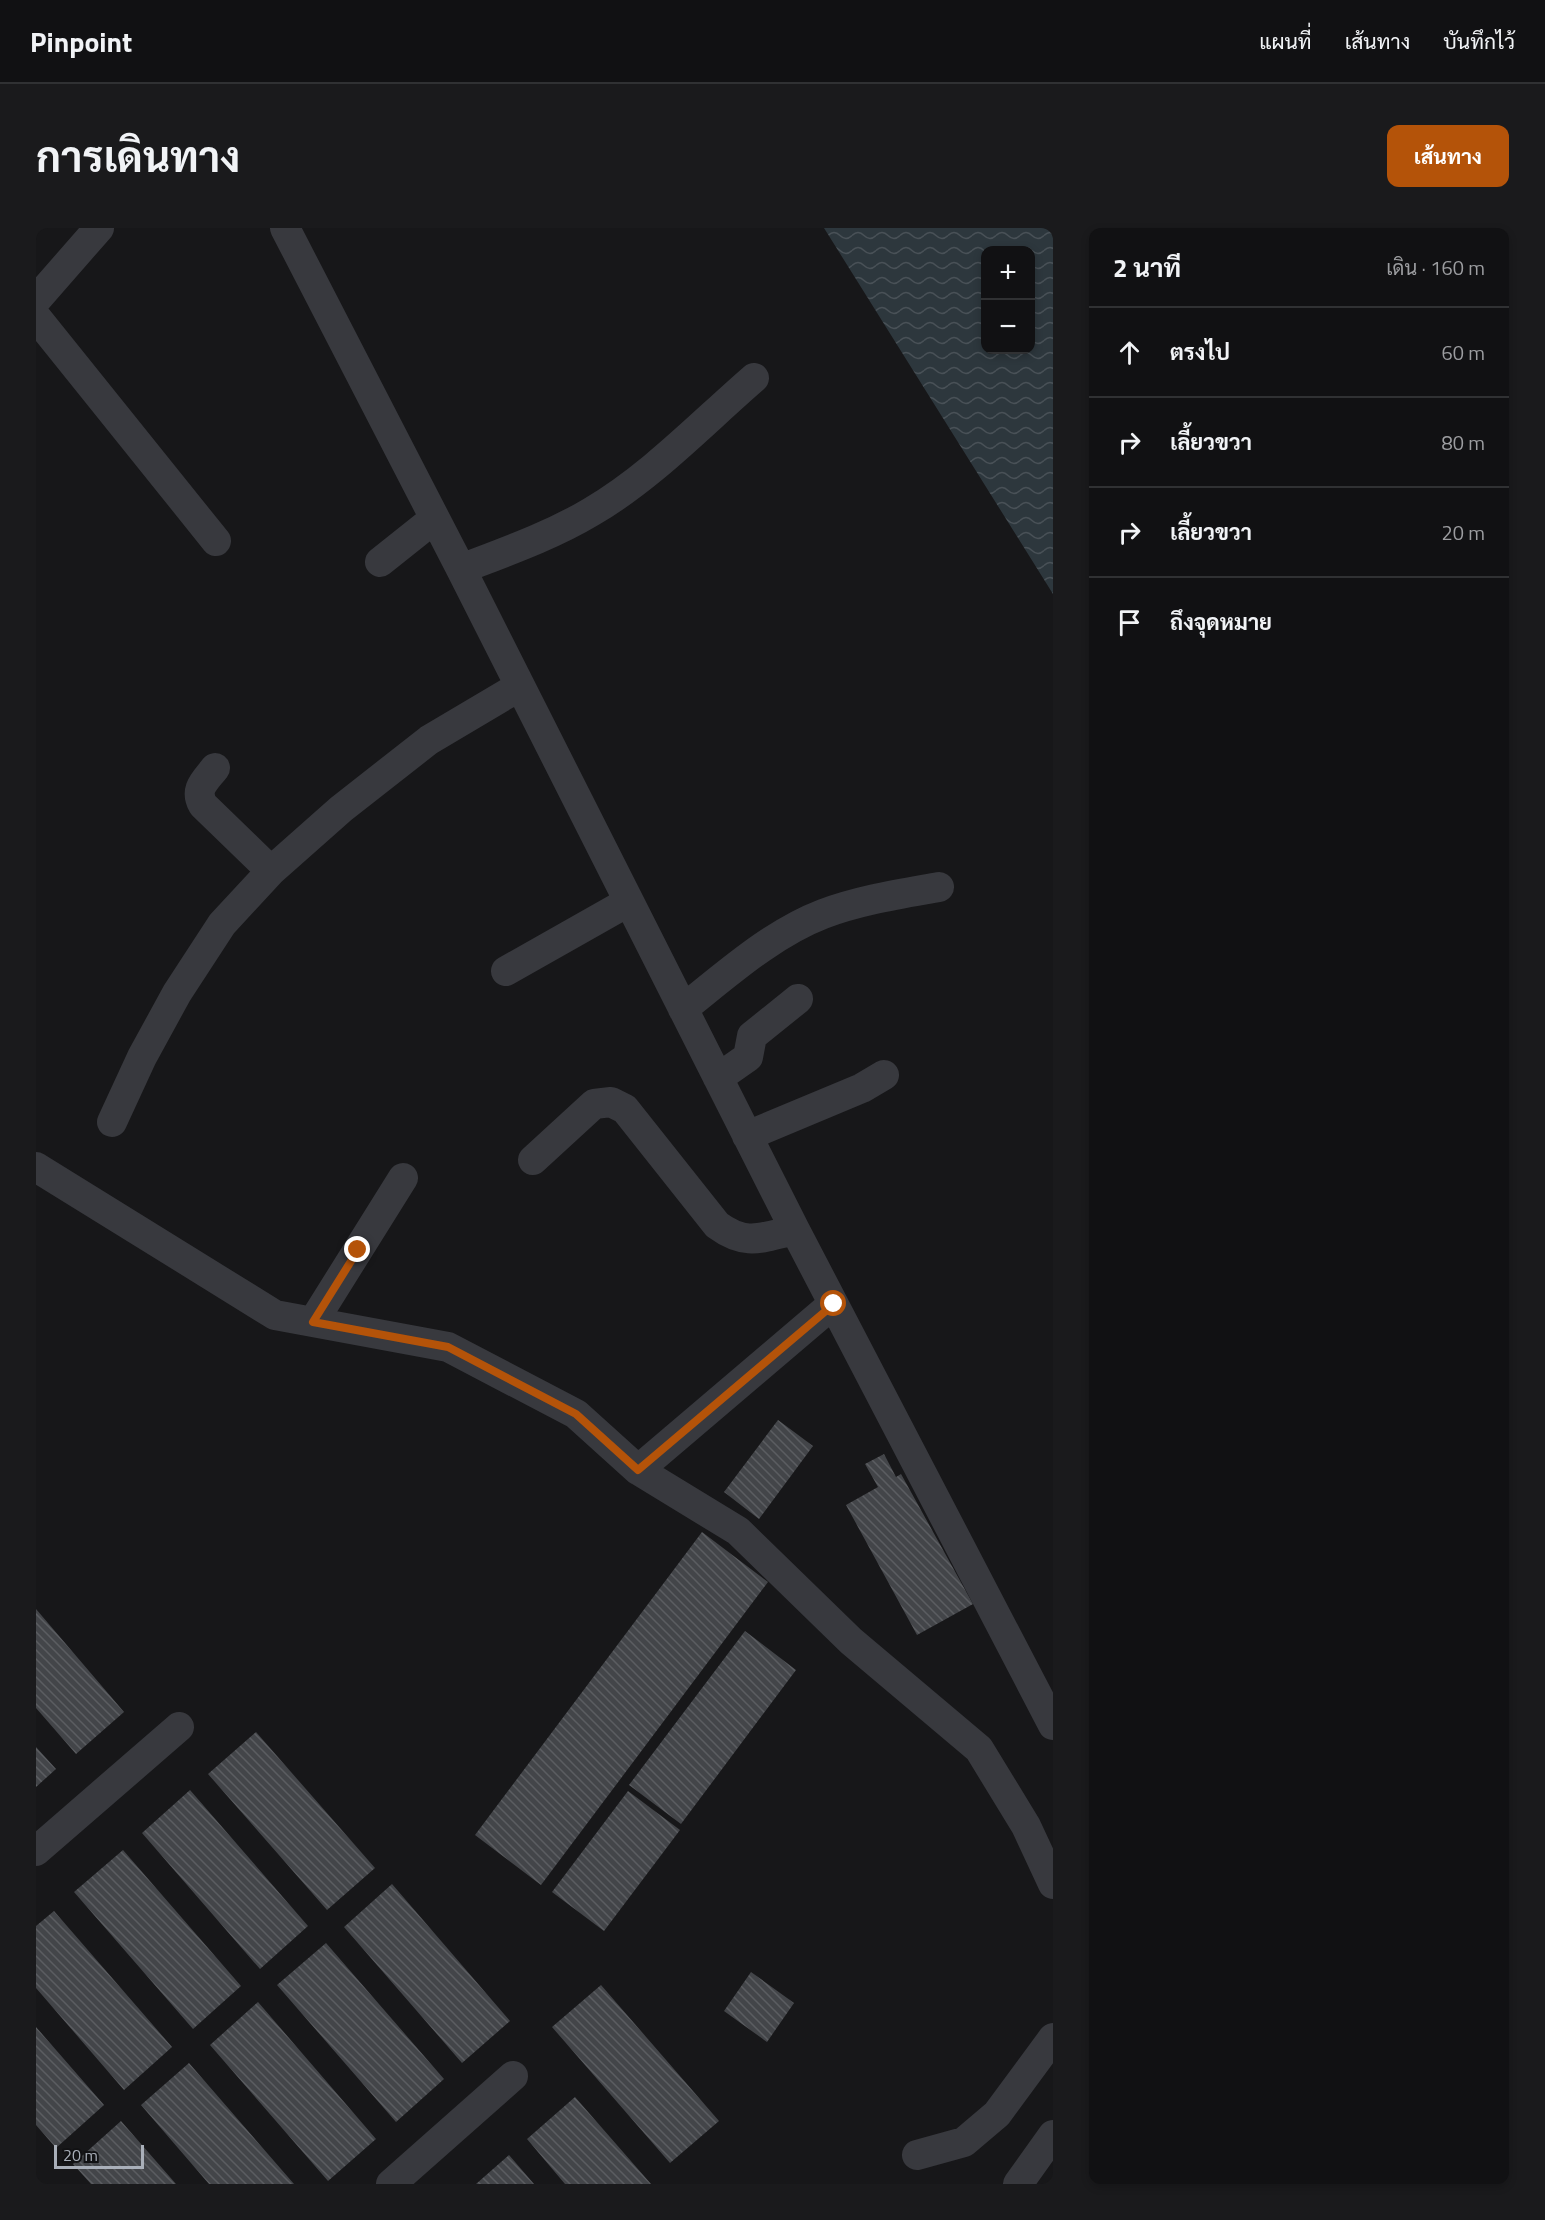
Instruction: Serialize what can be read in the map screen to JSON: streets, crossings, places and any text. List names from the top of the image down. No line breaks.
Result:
{"scale_bar":"20 m","page":{"header":"Pinpoint","nav":["แผนที่","เส้นทาง","บันทึกไว้"],"title":"การเดินทาง","buttons":"เส้นทาง","heading":["2 นาที","เดิน · 160 m"],"map_buttons":["+","−"],"list":[["ตรงไป","60 m"],["เลี้ยวขวา","80 m"],["เลี้ยวขวา","20 m"],"ถึงจุดหมาย"],"scale":"20 m"}}
